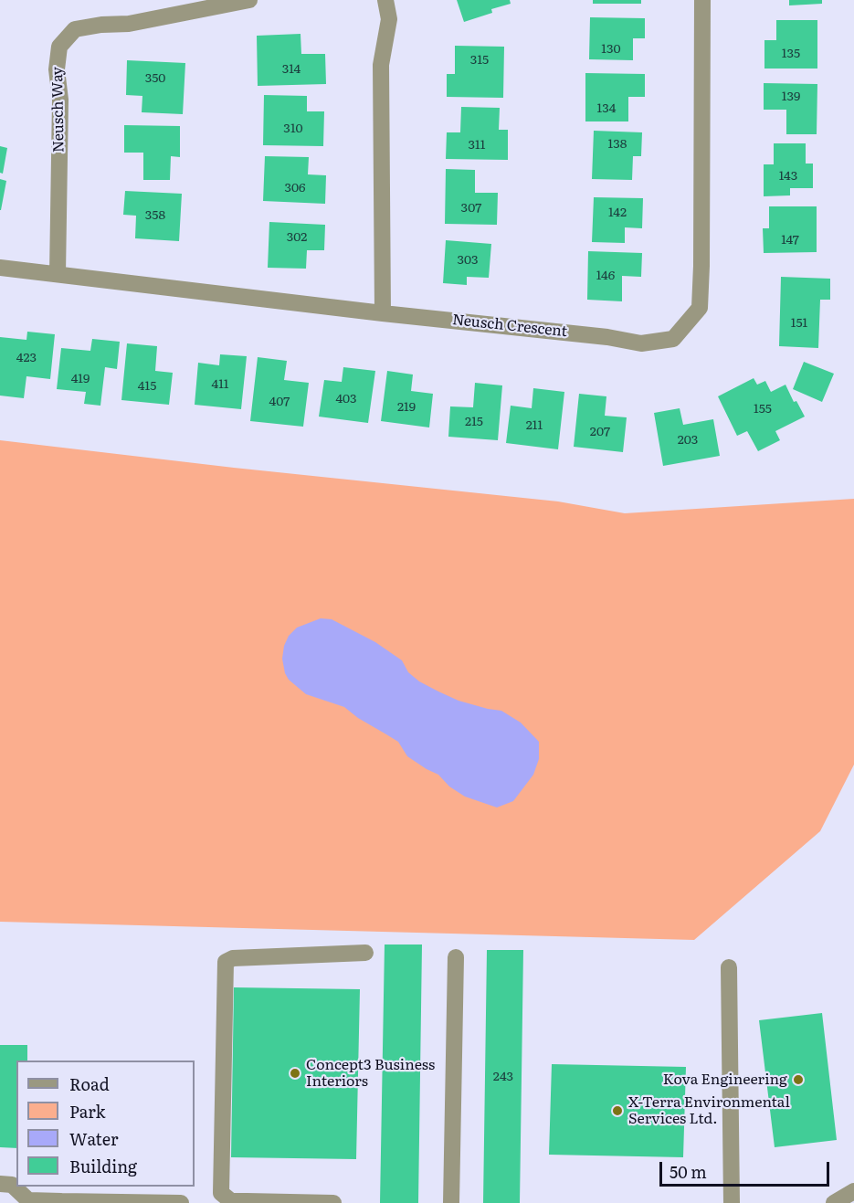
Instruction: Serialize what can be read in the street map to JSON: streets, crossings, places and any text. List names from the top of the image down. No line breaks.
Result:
{"streets":{"street":["Neusch Way","Neusch Crescent"]},"crossings":[["Neusch Way","Neusch Crescent"]],"places":["Concept3 Business Interiors","Kova Engineering","X-Terra Environmental Services Ltd."],"house_numbers":["130","135","315","314","350","139","134","310","138","311","143","306","307","142","358","302","147","303","146","151","423","419","411","415","403","407","219","155","215","211","207","203","243"],"legend":["Road","Park","Water","Building"],"scale_bar":"50 m"}
